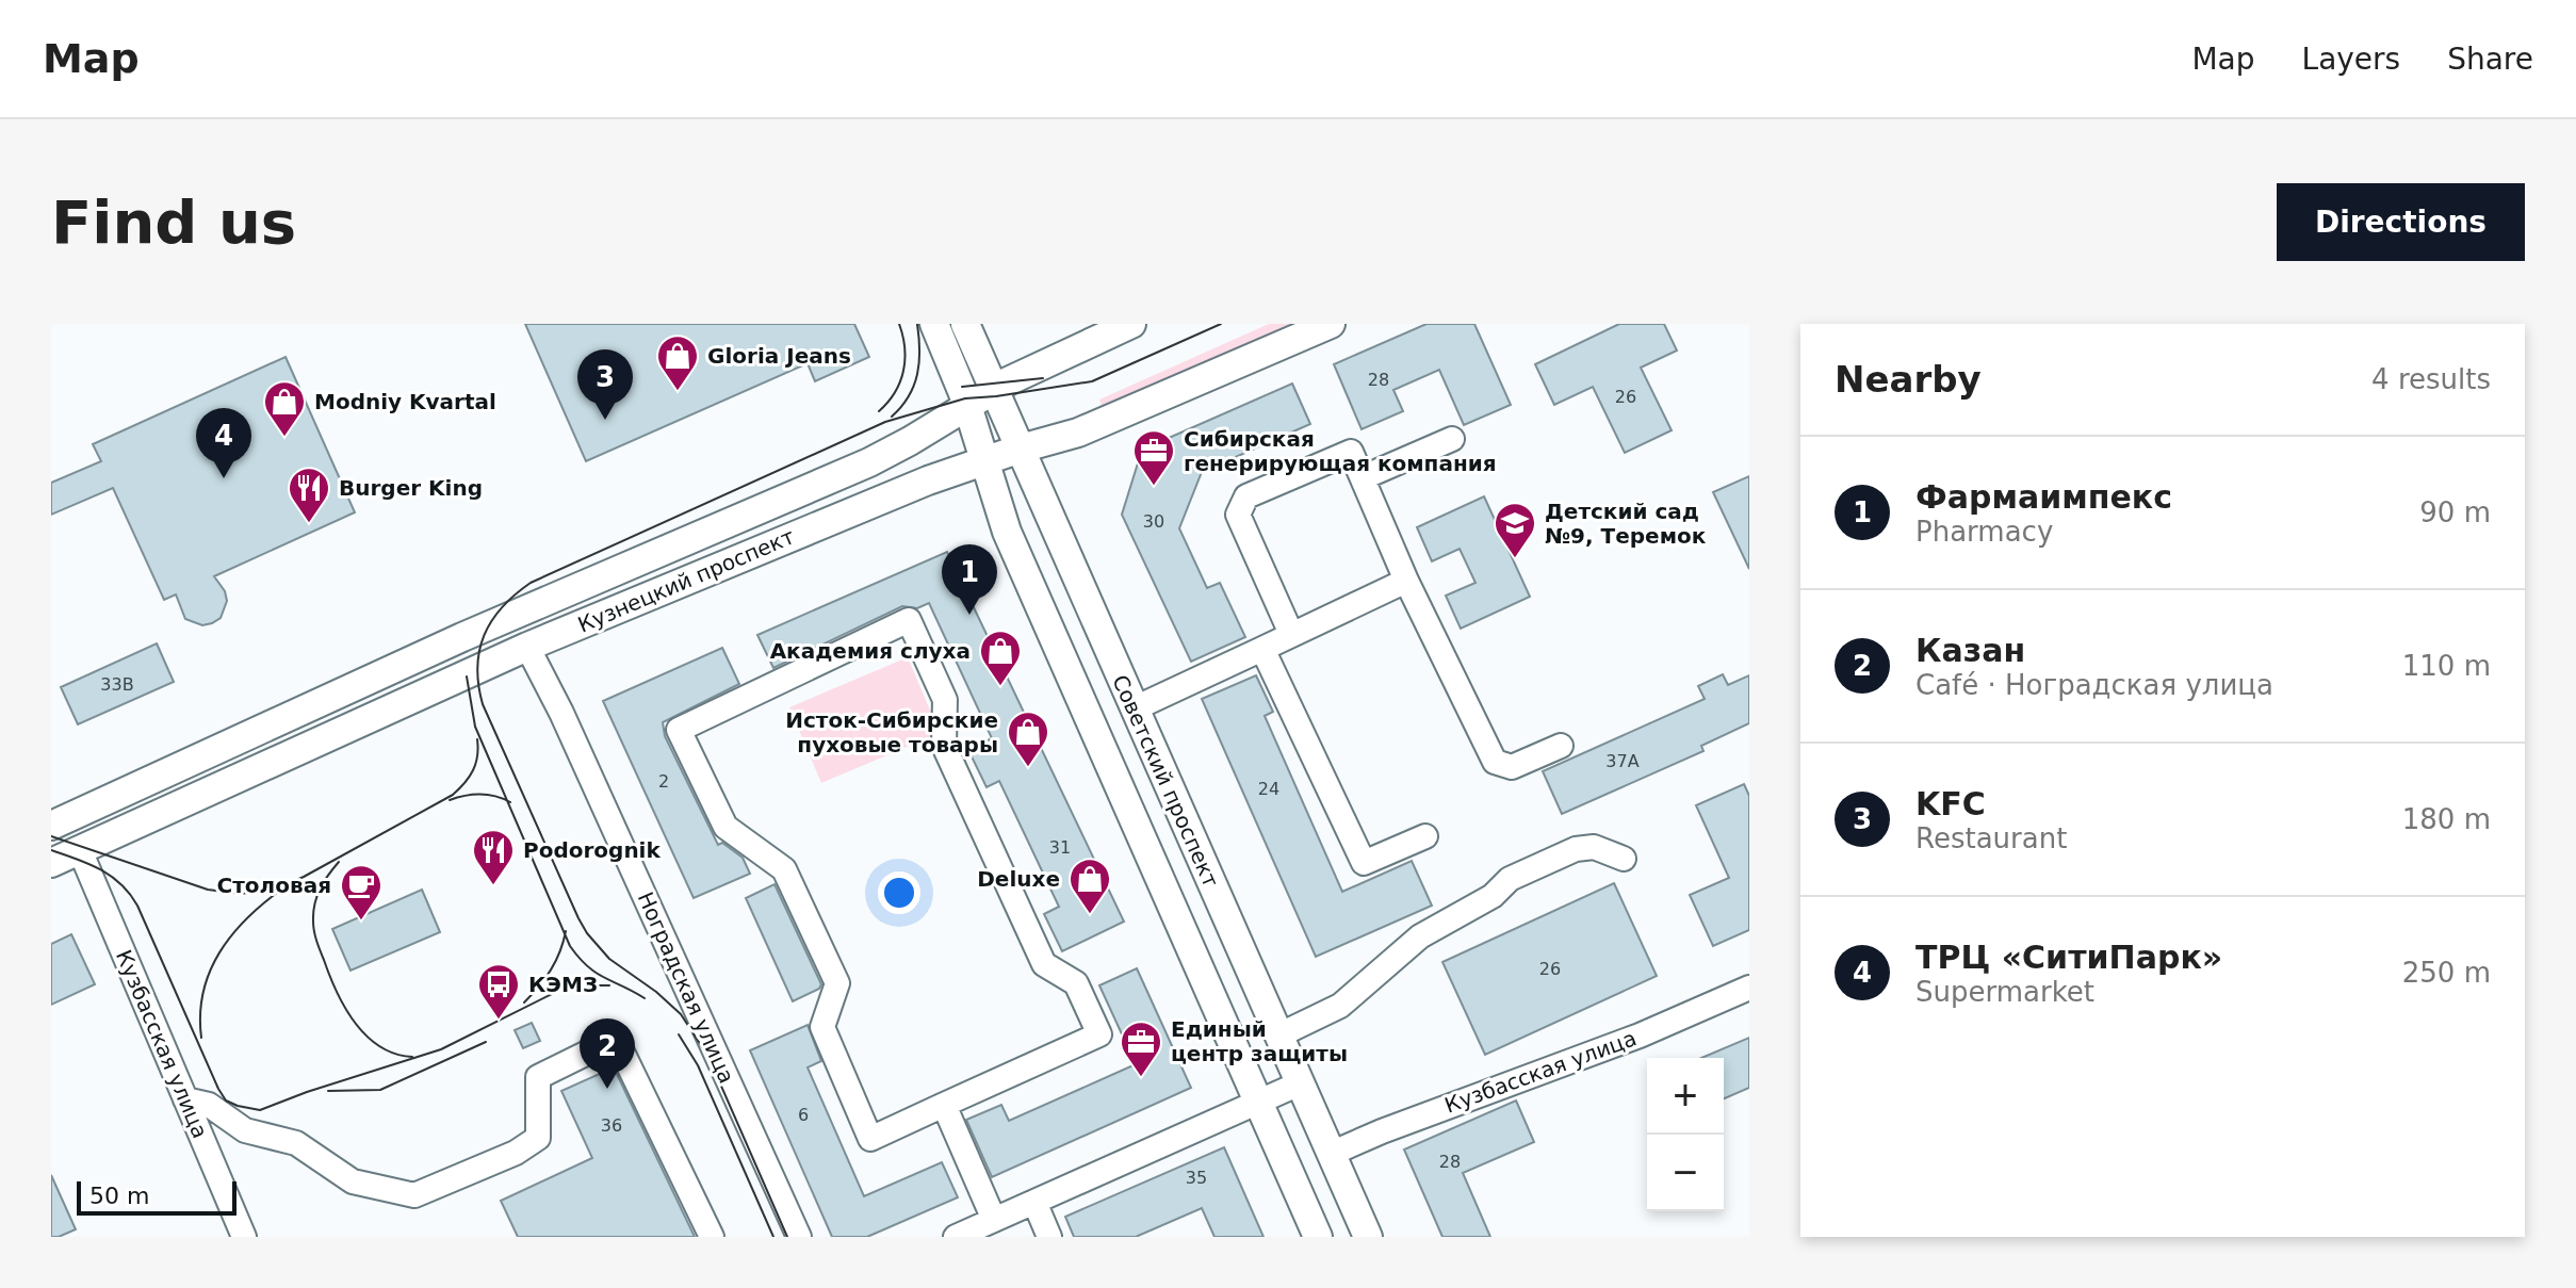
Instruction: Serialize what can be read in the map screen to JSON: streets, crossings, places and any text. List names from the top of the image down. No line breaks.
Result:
{"streets":{"main road":["Кузнецкий проспект","Советский проспект"],"street":["Ноградская улица","Кузбасская улица"]},"crossings":[["Кузнецкий проспект","Советский проспект"],["Кузнецкий проспект","Ноградская улица"],["Кузнецкий проспект","Кузбасская улица"],["Советский проспект","Кузбасская улица"]],"places":{"shop":["Gloria Jeans","Modniy Kvartal","Академия слуха","Исток-Сибирские пуховые товары","Deluxe"],"office":["Сибирская генерирующая компания","Единый центр защиты"],"restaurant":["Burger King","Podorognik"],"school or university":["Детский сад №9, Теремок"],"cafe":["Столовая"],"bus stop":["КЭМЗ"]},"house_numbers":["28","26","30","33В","37А","2","24","31","26","6","36","28","35"],"scale_bar":"50 m","page":{"header":"Map","nav":["Map","Layers","Share"],"buttons":"Directions","title":"Find us","heading":["Nearby","4 results"],"pins":["3","4","1","2"],"list":[{"mark":"1","name":"Фармаимпекс","note":"Pharmacy","value":"90 m"},{"mark":"2","name":"Казан","note":"Café · Ноградская улица","value":"110 m"},{"mark":"3","name":"KFC","note":"Restaurant","value":"180 m"},{"mark":"4","name":"ТРЦ «СитиПарк»","note":"Supermarket","value":"250 m"}],"map_buttons":["+","−"],"scale":"50 m"}}
